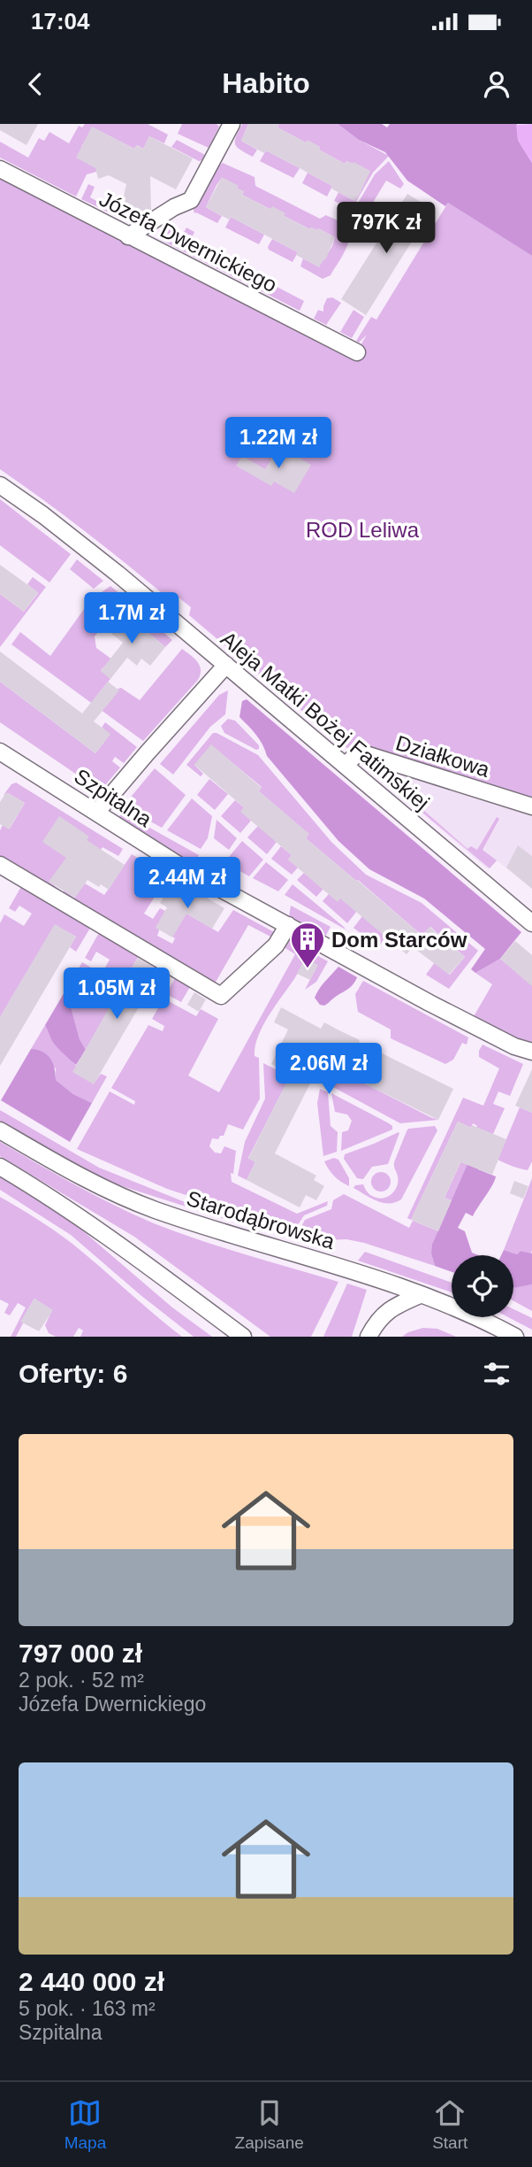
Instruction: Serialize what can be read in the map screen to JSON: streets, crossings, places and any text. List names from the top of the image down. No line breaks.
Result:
{"streets":{"street":["Józefa Dwernickiego","Aleja Matki Bożej Fatimskiej","Działkowa","Szpitalna","Starodąbrowska"]},"crossings":[["Aleja Matki Bożej Fatimskiej","Działkowa"]],"parks":["ROD Leliwa"],"places":{"building":["Dom Starców"]},"page":{"status":"17:04","header":"Habito","price":["797K zł","1.22M zł","1.7M zł","2.44M zł","1.05M zł","2.06M zł"],"heading":"Oferty: 6","list":[{"name":"797 000 zł","note":"2 pok. · 52 m² · Józefa Dwernickiego"},{"name":"2 440 000 zł","note":"5 pok. · 163 m² · Szpitalna"}],"tabs":["Mapa","Zapisane","Start"]}}
